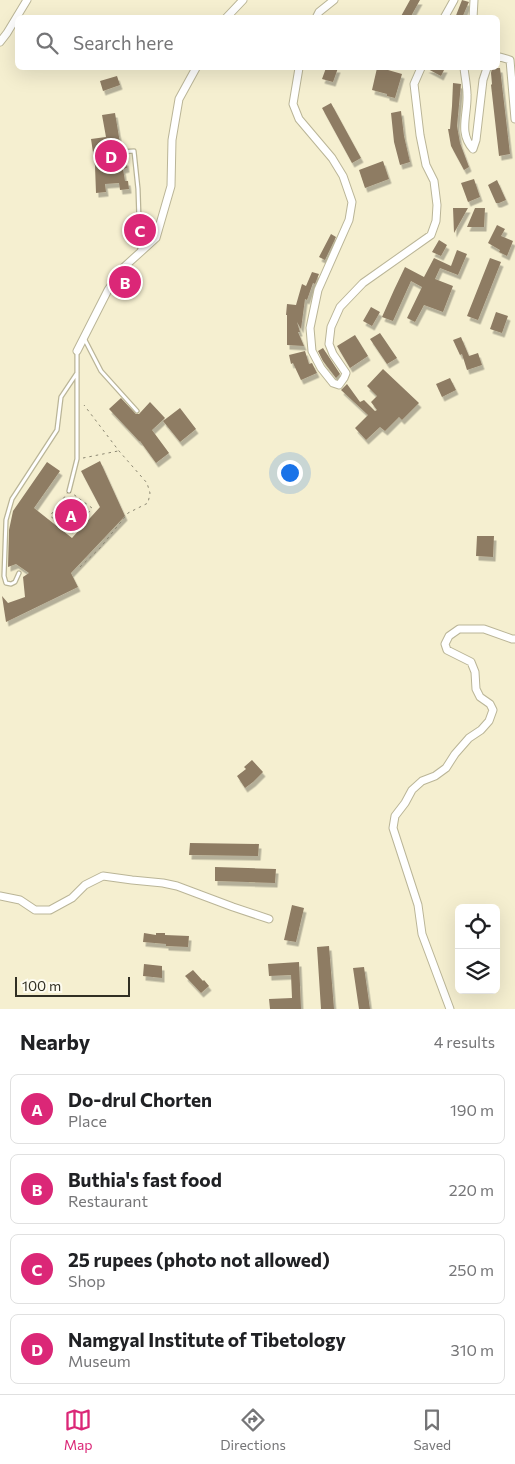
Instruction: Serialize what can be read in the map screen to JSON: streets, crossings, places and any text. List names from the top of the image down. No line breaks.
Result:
{"scale_bar":"100 m","page":{"search":"Search here","pins":["D","C","B","A"],"scale":"100 m","heading":["Nearby","4 results"],"list":[{"mark":"A","name":"Do-drul Chorten","note":"Place","value":"190 m"},{"mark":"B","name":"Buthia's fast food","note":"Restaurant","value":"220 m"},{"mark":"C","name":"25 rupees (photo not allowed)","note":"Shop","value":"250 m"},{"mark":"D","name":"Namgyal Institute of Tibetology","note":"Museum","value":"310 m"}],"nav":["Map","Directions","Saved"]}}
